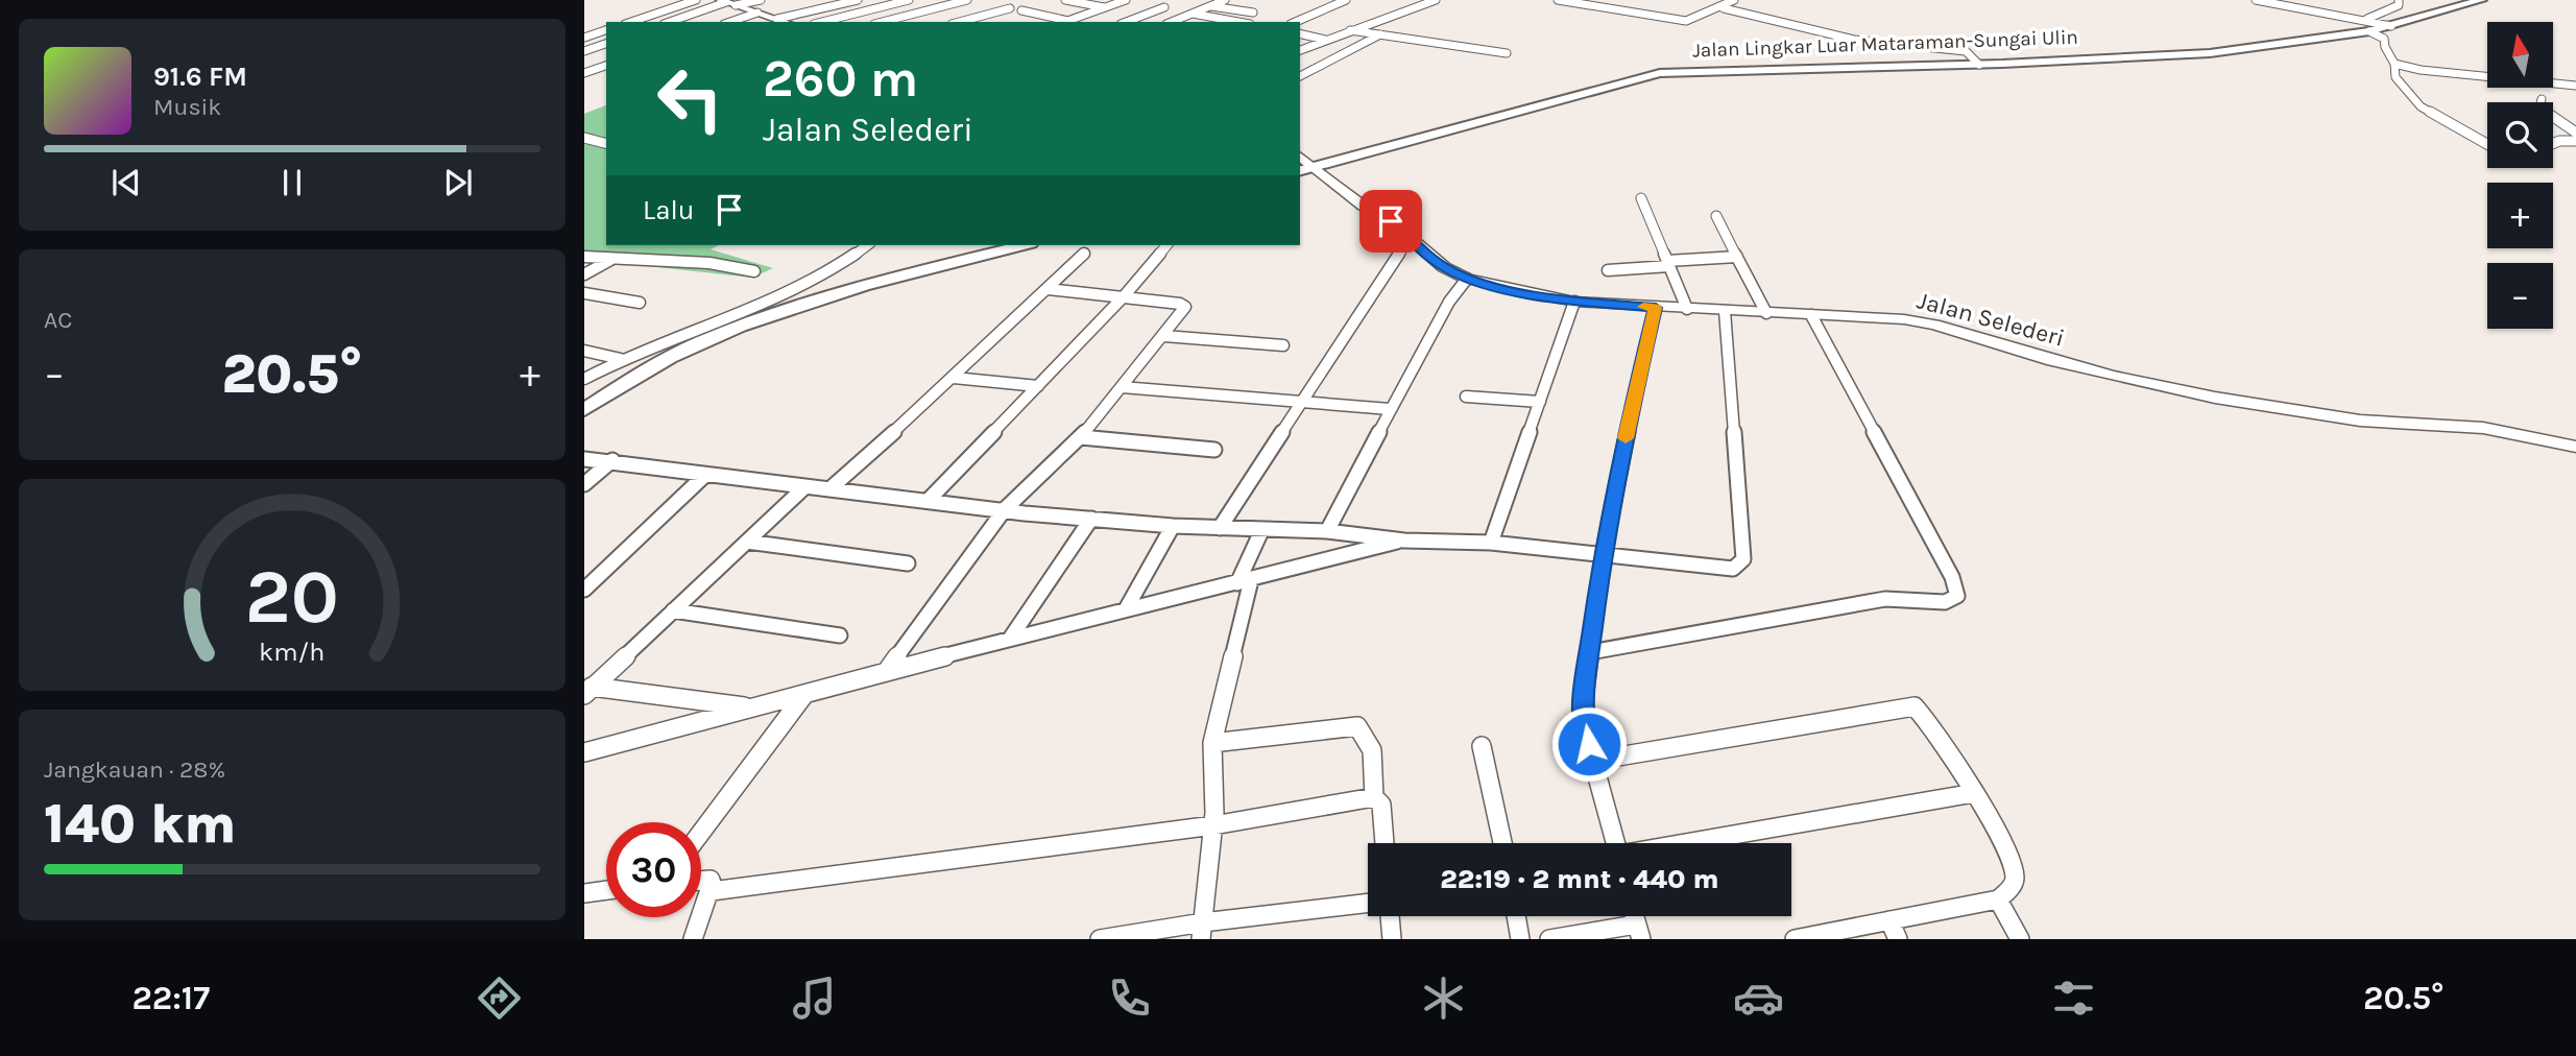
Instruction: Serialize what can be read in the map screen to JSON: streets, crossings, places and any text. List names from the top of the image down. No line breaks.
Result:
{"streets":{"main road":["Jalan Lingkar Luar Mataraman-Sungai Ulin"],"street":["Jalan Selederi"]},"crossings":[["Jalan Lingkar Luar Mataraman-Sungai Ulin","Jalan Selederi"]],"north":"top","page":{"map_buttons":["+","−"],"turn":["260 m","Jalan Selederi"],"song":["91.6 FM","Musik"],"then":"Lalu","tile":["AC",["Jangkauan · 28%","140 km"]],"heat":["−","20.5°","+"],"limit":"30","trip":"22:19 · 2 mnt · 440 m","tabs":["22:17","20.5°"],"gauge":["20","km/h"]}}
